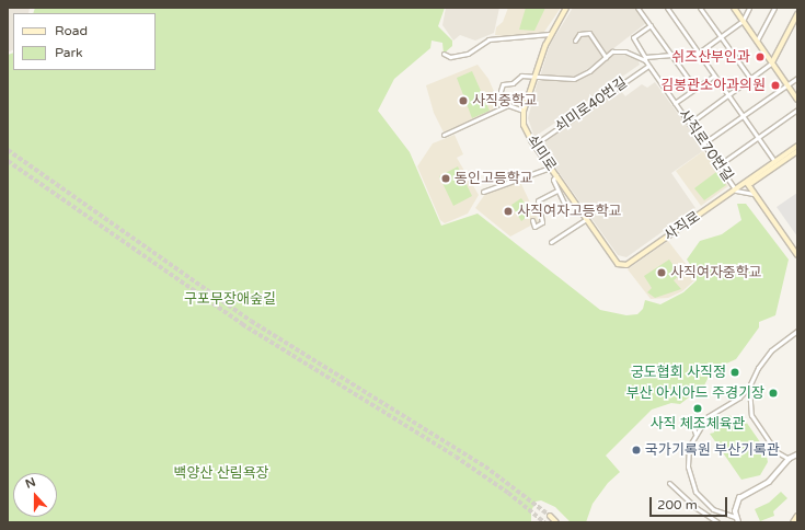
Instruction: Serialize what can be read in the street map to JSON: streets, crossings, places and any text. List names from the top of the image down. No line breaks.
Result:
{"streets":{"main road":["쇠미로","사직로"],"street":["쇠미로40번길","사직로70번길"]},"crossings":[["쇠미로40번길","사직로70번길"],["쇠미로40번길","쇠미로"],["사직로70번길","사직로"],["쇠미로","사직로"]],"parks":["구포무장애숲길","백양산 산림욕장"],"places":["쉬즈산부인과","김봉관소아과의원","사직중학교","동인고등학교","사직여자고등학교","사직여자중학교","궁도협회 사직정","부산 아시아드 주경기장","사직 체조체육관","국가기록원 부산기록관"],"legend":["Road","Park"],"scale_bar":"200 m","north":"top"}
